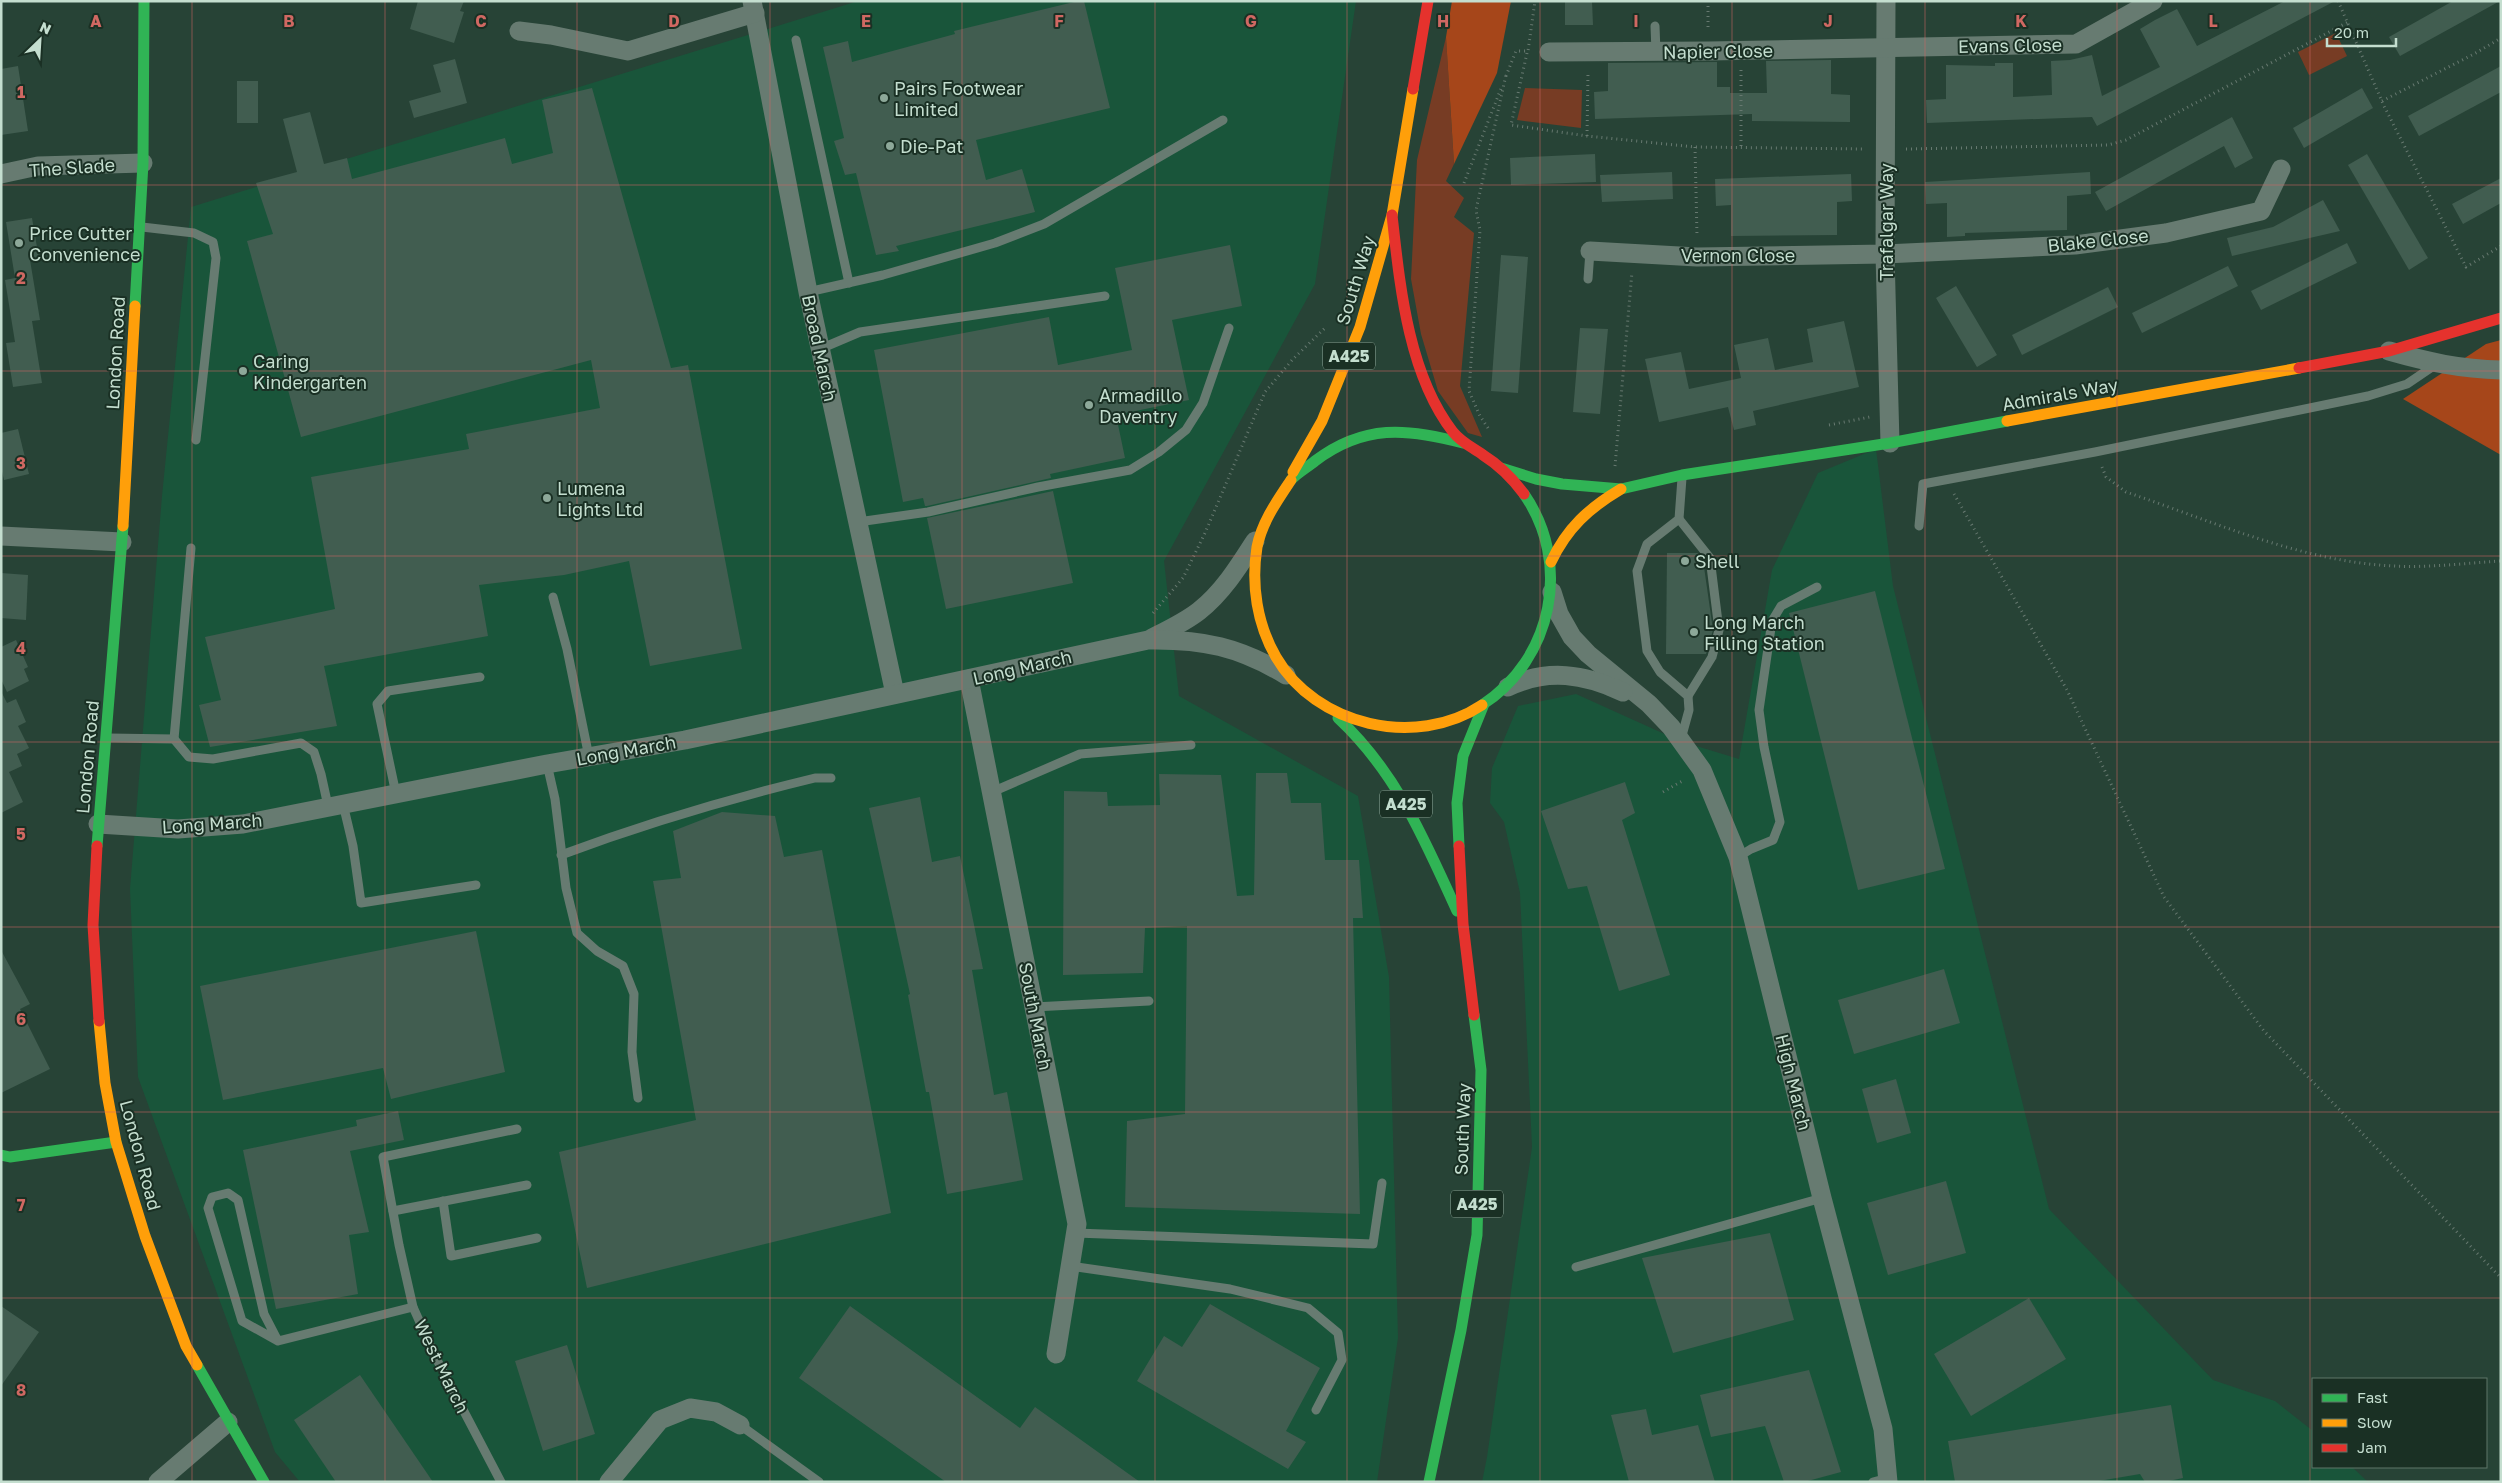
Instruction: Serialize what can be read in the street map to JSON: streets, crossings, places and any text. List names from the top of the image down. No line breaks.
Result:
{"streets":{"main road":["South Way","London Road","A425","Admirals Way"],"street":["Evans Close","Napier Close","The Slade","Trafalgar Way","Blake Close","Vernon Close","Broad March","Long March","South March","High March"],"lane":["West March"]},"crossings":[["Evans Close","Napier Close"],["Evans Close","Trafalgar Way"],["Napier Close","Trafalgar Way"],["The Slade","London Road"],["Trafalgar Way","Blake Close"],["Trafalgar Way","Vernon Close"],["Trafalgar Way","Admirals Way"],["Blake Close","Vernon Close"],["Broad March","Long March"],["London Road","Long March"],["Long March","South March"]],"places":["Pairs Footwear Limited","Die-Pat","Price Cutter Convenience","Caring Kindergarten","Armadillo Daventry","Lumena Lights Ltd","Shell","Long March Filling Station"],"legend":["Fast","Slow","Jam"],"scale_bar":"20 m","north":"top right","grid":{"columns":["A","B","C","D","E","F","G","H","I","J","K","L"],"rows":["1","2","3","4","5","6","7","8"]}}
